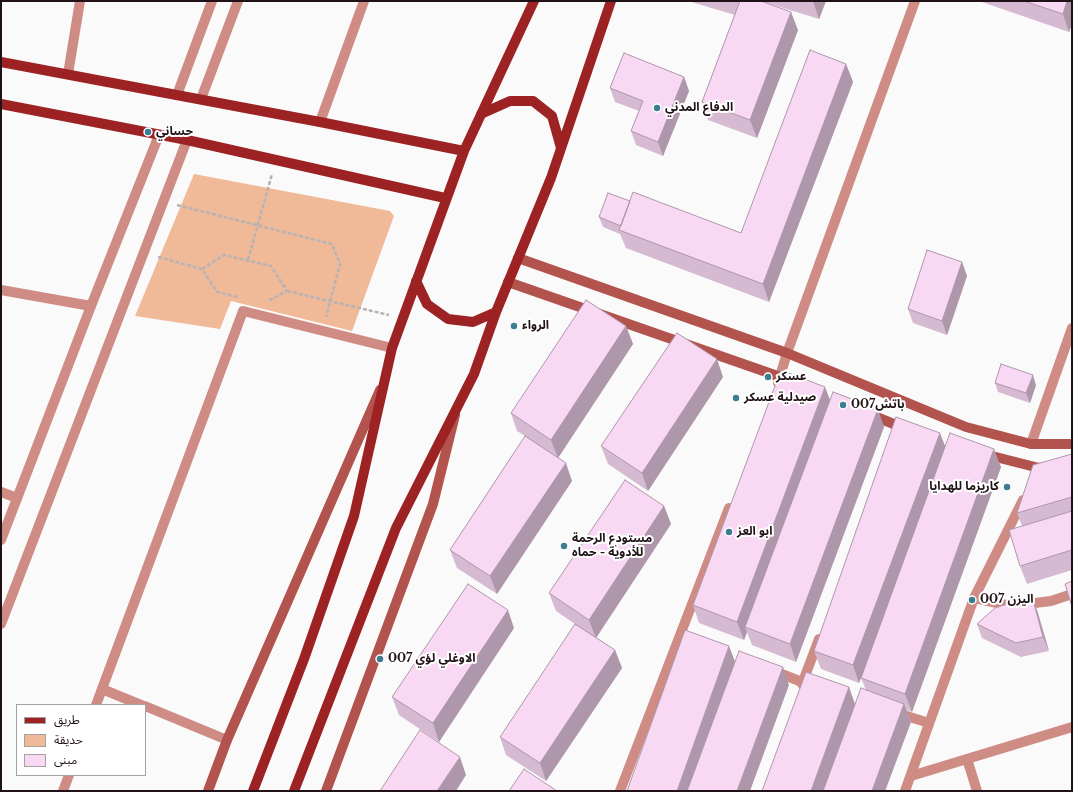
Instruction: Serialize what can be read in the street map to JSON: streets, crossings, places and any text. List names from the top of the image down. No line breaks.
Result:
{"places":["الدفاع المدني","حساني","الرواء","عسكر","صيدلية عسكر","باتش007","كاريزما للهدايا","ابو العز","مستودع الرحمة للأدوية - حماه","اليزن 007","الاوغلي لؤي 007"],"legend":["طريق","حديقة","مبنى"]}
